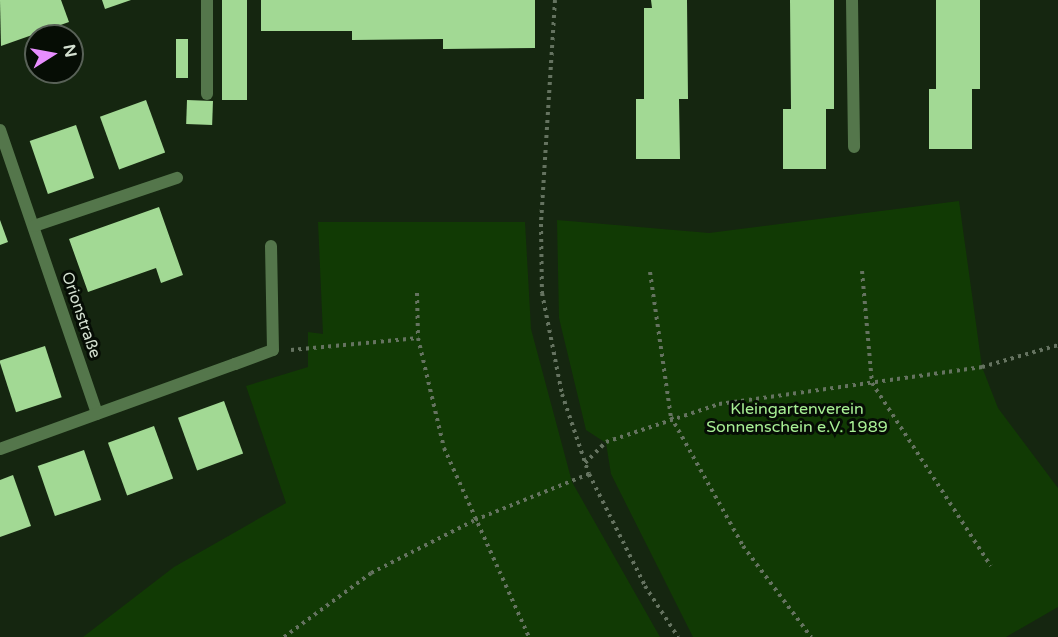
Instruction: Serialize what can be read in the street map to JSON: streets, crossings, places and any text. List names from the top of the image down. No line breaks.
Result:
{"streets":{"street":["Orionstraße"]},"parks":["Kleingartenverein Sonnenschein e.V. 1989"],"north":"right"}
